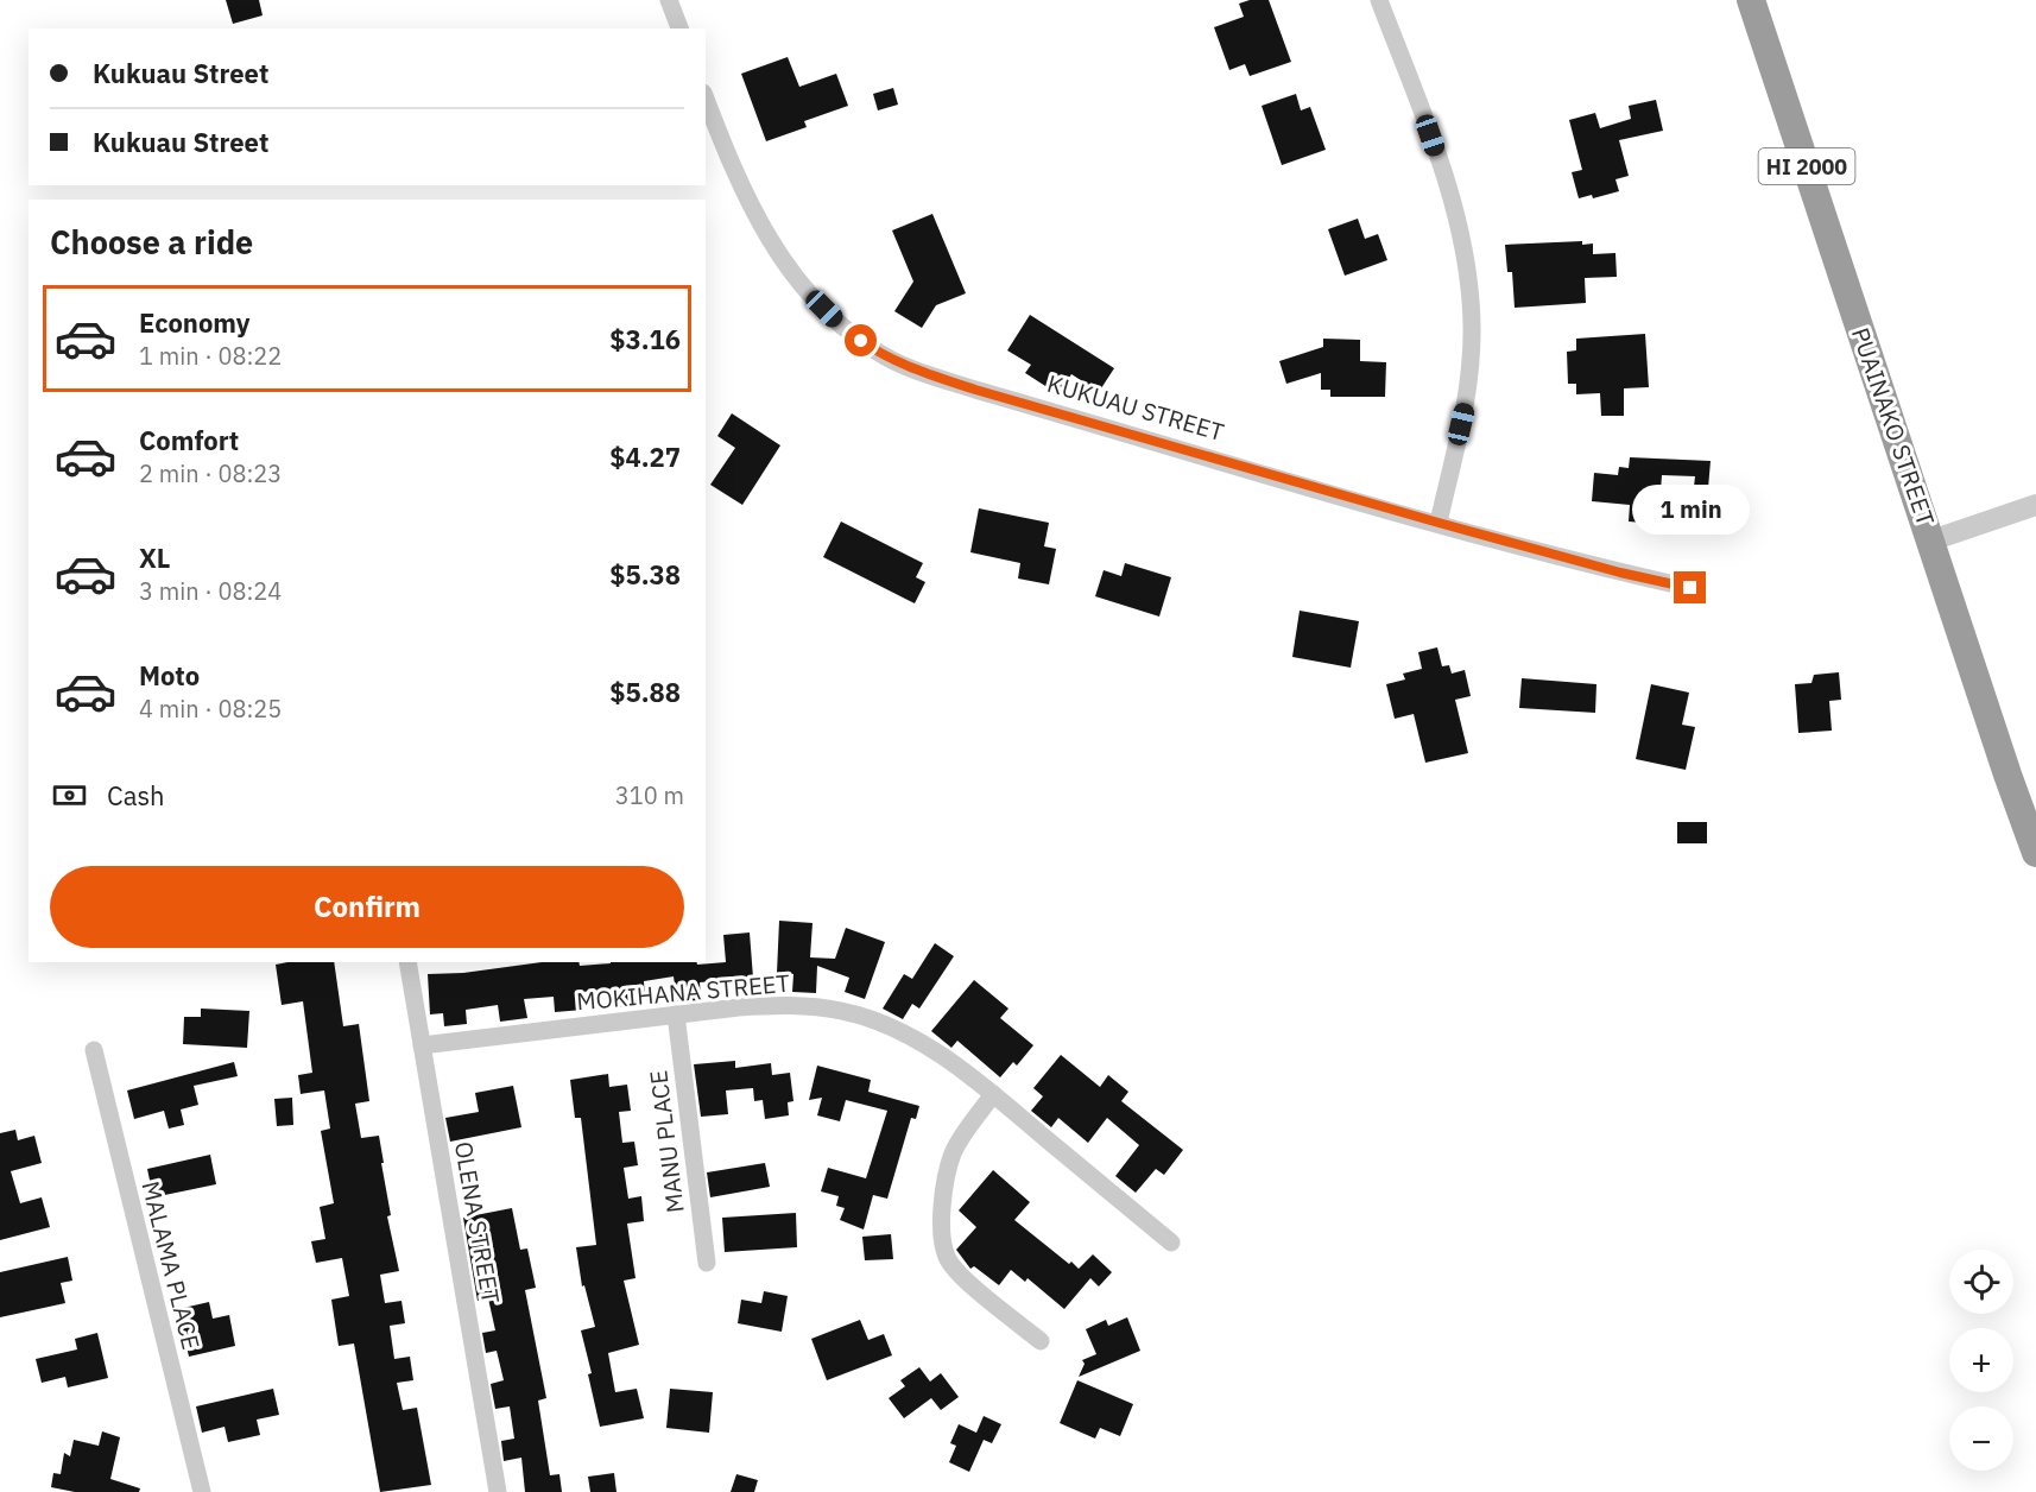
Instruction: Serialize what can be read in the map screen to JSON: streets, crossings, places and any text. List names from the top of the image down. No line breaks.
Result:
{"streets":{"highway":["HI 2000","PUAINAKO STREET"],"street":["KUKUAU STREET","MOKIHANA STREET","MANU PLACE","OLENA STREET","MALAMA PLACE"]},"crossings":[["MOKIHANA STREET","MANU PLACE"],["MOKIHANA STREET","OLENA STREET"]],"page":{"banner":["Kukuau Street","Kukuau Street"],"heading":"Choose a ride","list":[{"name":"Economy","note":"1 min · 08:22","value":"$3.16"},{"name":"Comfort","note":"2 min · 08:23","value":"$4.27"},{"name":"XL","note":"3 min · 08:24","value":"$5.38"},{"name":"Moto","note":"4 min · 08:25","value":"$5.88"}],"bubble":"1 min","pay":["Cash","310 m"],"buttons":"Confirm","map_buttons":["+","−"]}}
